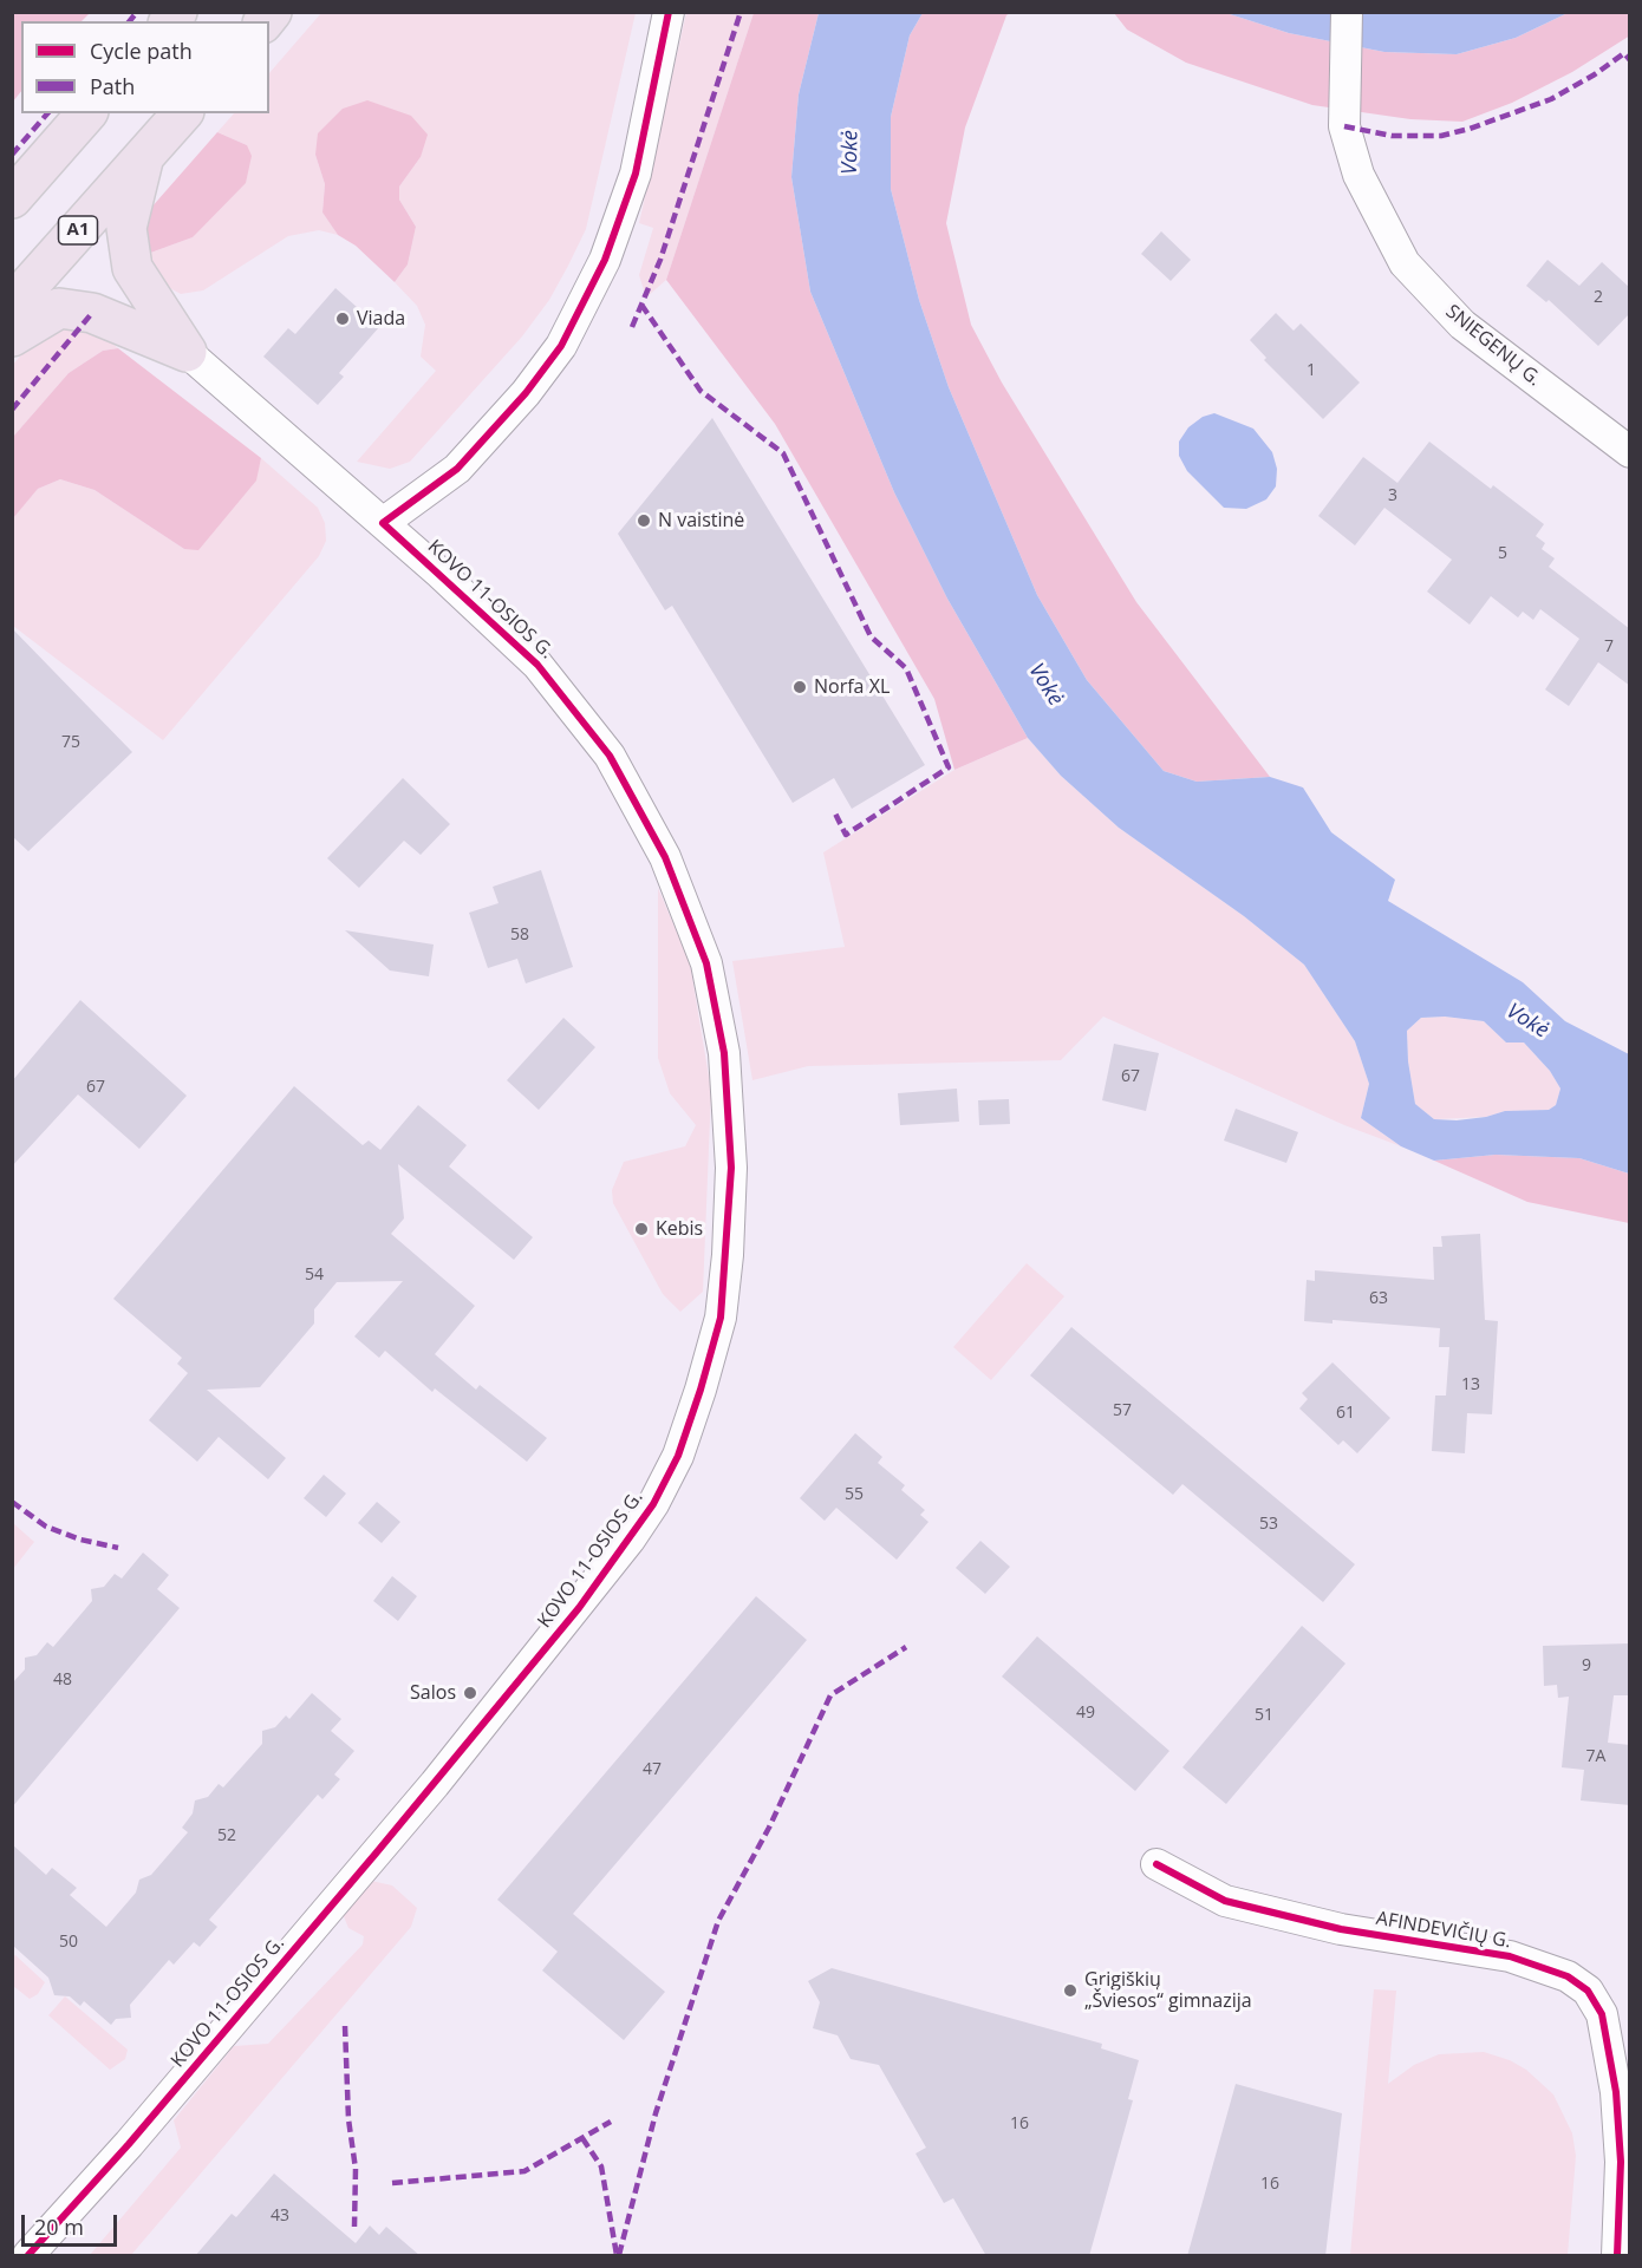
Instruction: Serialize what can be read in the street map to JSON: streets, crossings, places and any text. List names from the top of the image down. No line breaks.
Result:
{"streets":{"highway":["A1"],"street":["SNIEGENŲ G.","KOVO 11-OSIOS G.","AFINDEVIČIŲ G."]},"water":["Vokė"],"places":["Viada","N vaistinė","Norfa XL","Kebis","Salos","Grigiškių „Šviesos“ gimnazija"],"house_numbers":["2","1","3","5","7","75","58","67","67","54","63","13","57","61","55","53","9","48","49","51","7A","47","52","50","16","16","43"],"legend":["Cycle path","Path"],"scale_bar":"20 m"}
